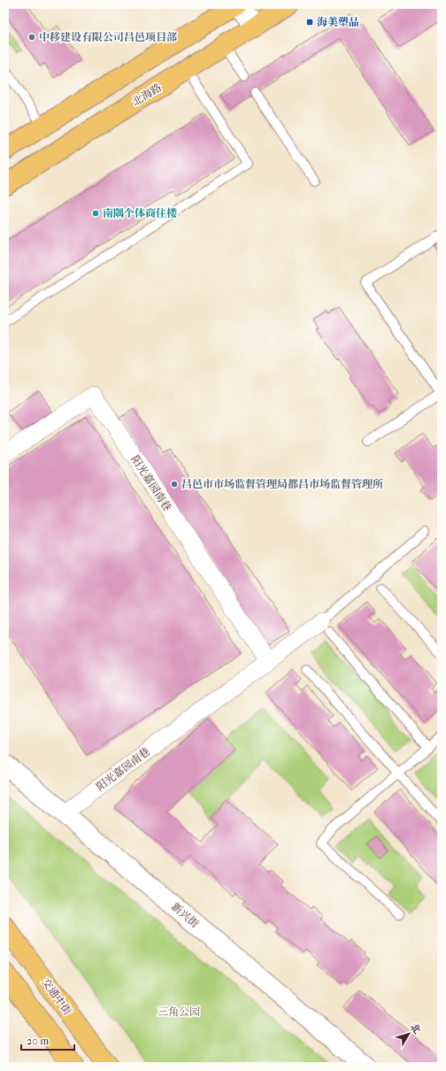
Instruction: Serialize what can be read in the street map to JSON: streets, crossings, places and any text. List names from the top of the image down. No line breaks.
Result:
{"streets":{"main road":["北海路","交通中街"],"street":["阳光嘉园南巷","新兴街"]},"crossings":[["阳光嘉园南巷","新兴街"]],"parks":["三角公园"],"places":{"transit":["海美塑品"],"other":["中移建设有限公司昌邑项目部","南隅个体商住楼","昌邑市市场监督管理局都昌市场监督管理所"]},"scale_bar":"20 m","north":"top right"}
